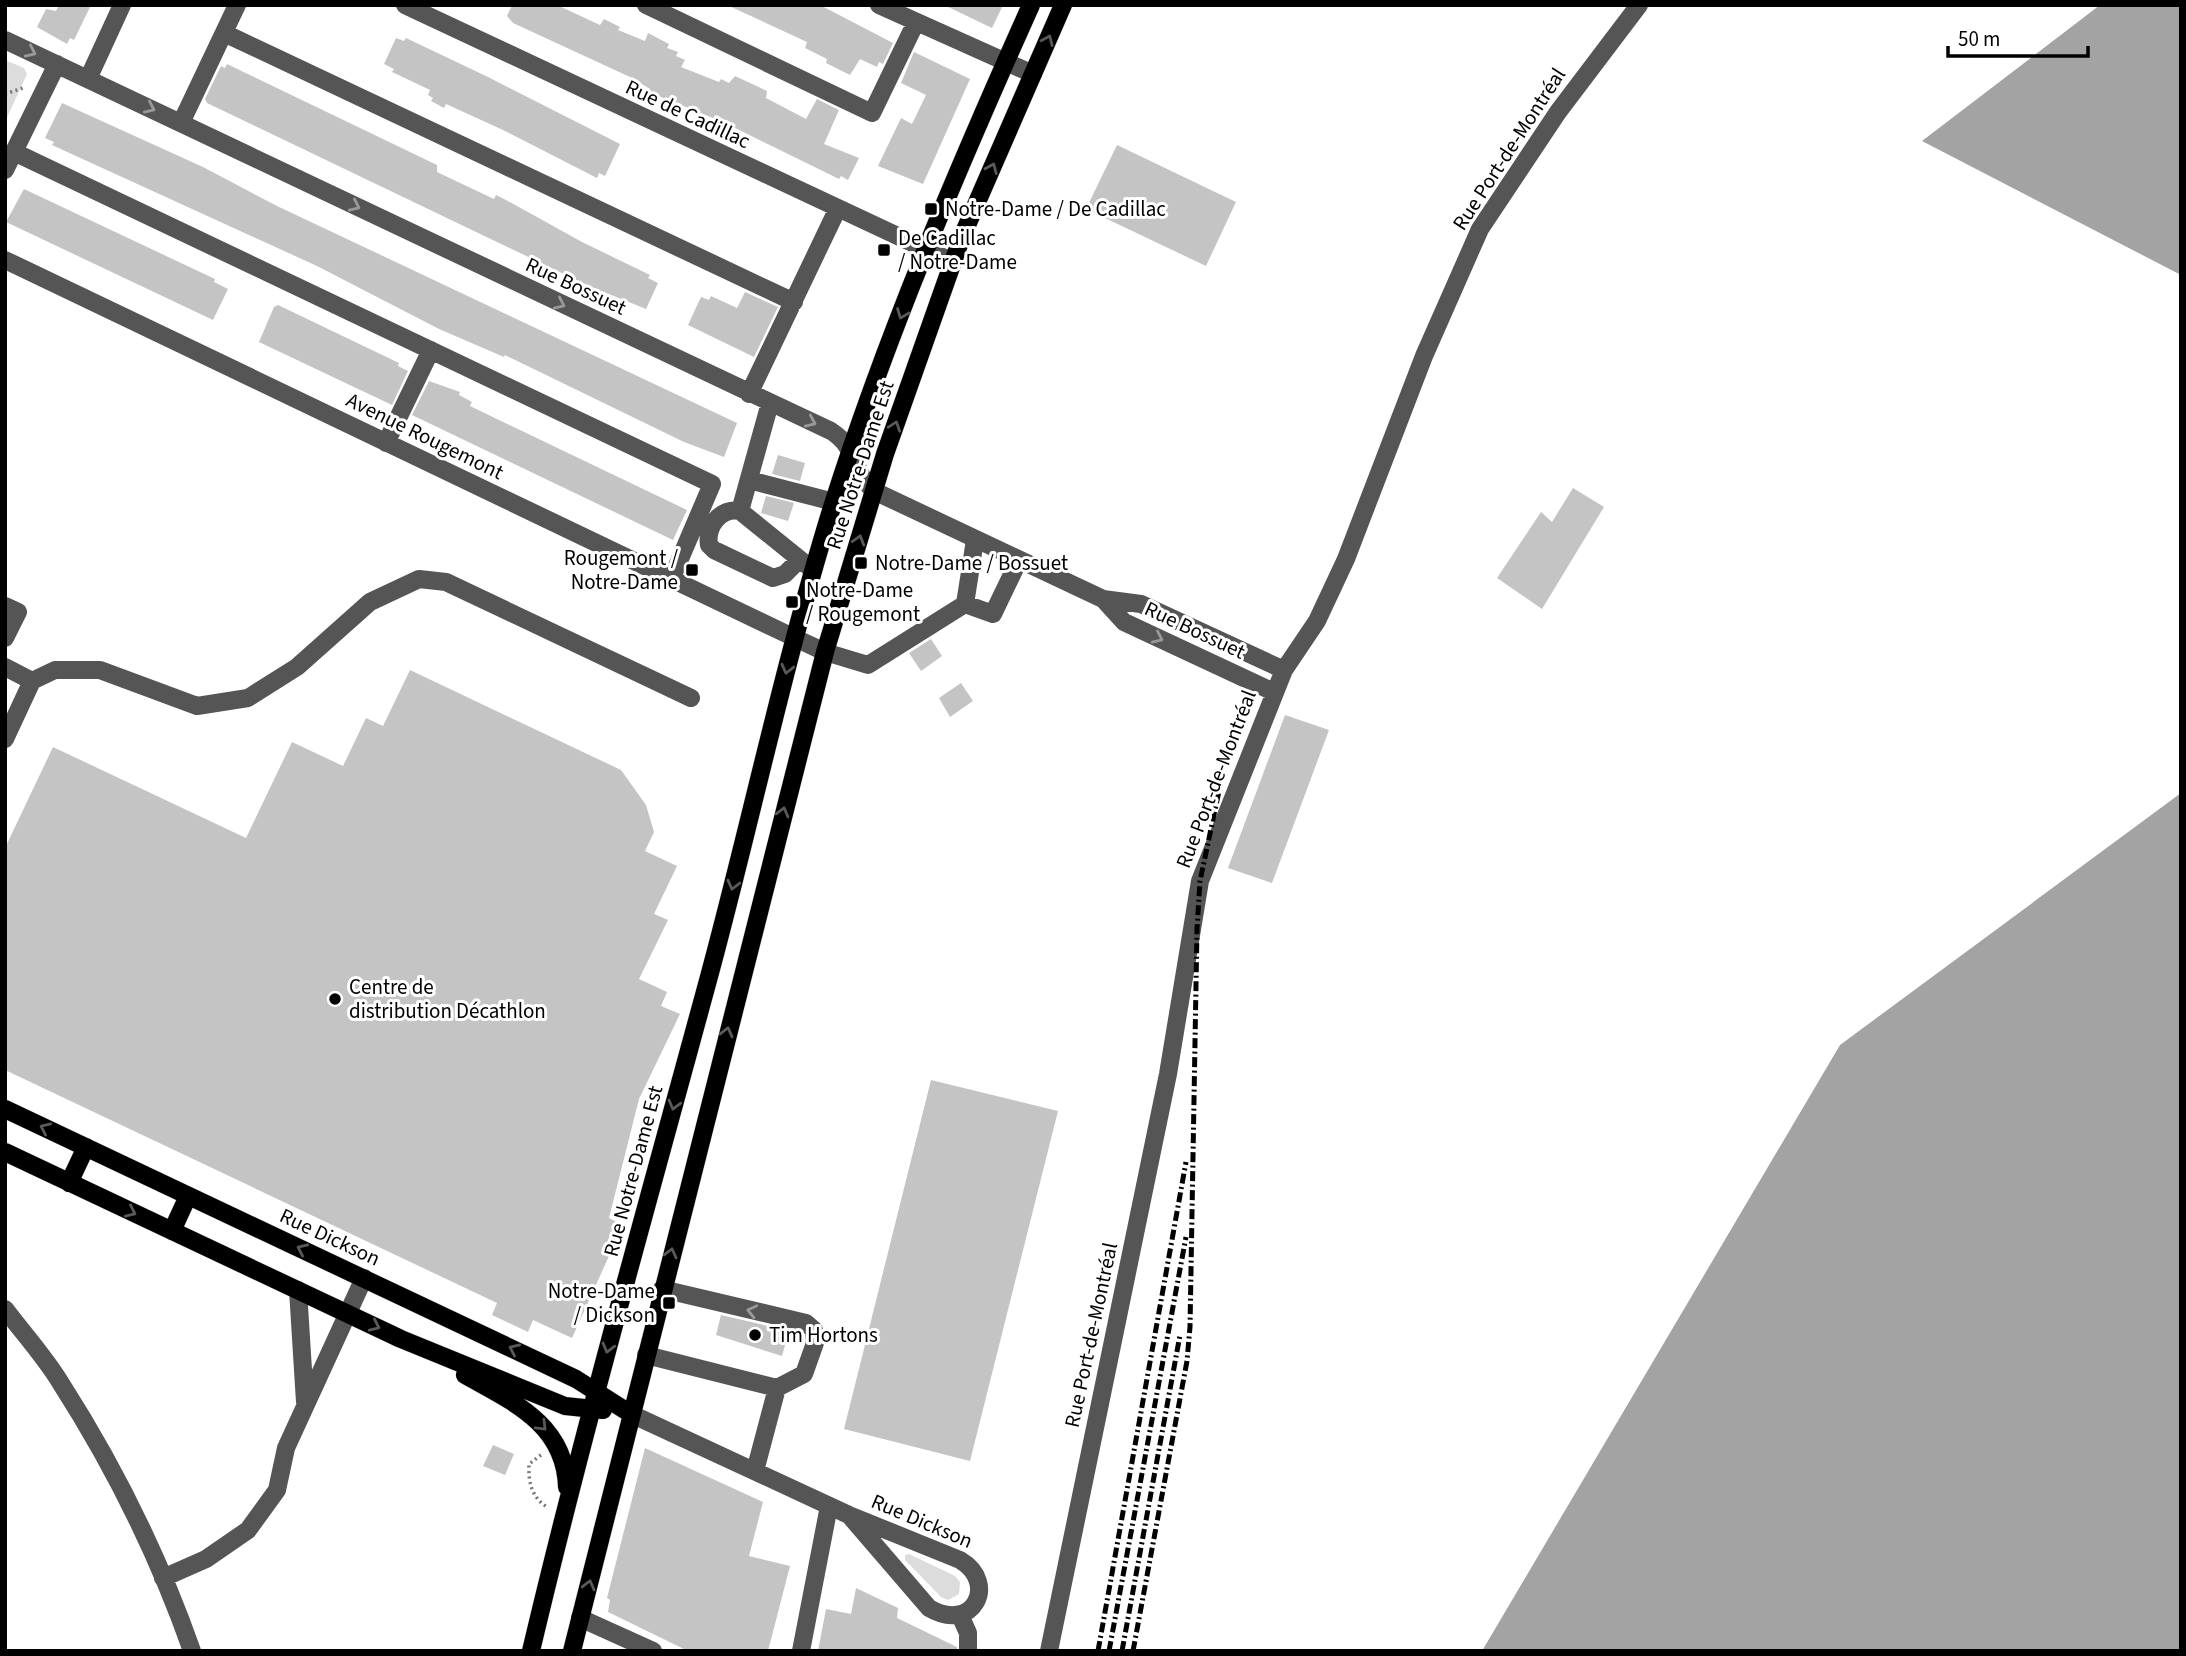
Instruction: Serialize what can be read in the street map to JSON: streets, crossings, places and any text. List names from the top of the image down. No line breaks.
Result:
{"streets":{"main road":["Rue Notre-Dame Est","Rue Dickson"],"street":["Rue de Cadillac","Rue Port-de-Montréal","Rue Bossuet","Avenue Rougemont"]},"crossings":[["Rue de Cadillac","Rue Notre-Dame Est"],["Rue Port-de-Montréal","Rue Bossuet"],["Rue Bossuet","Rue Notre-Dame Est"],["Avenue Rougemont","Rue Notre-Dame Est"],["Rue Notre-Dame Est","Rue Dickson"]],"places":{"transit":["Notre-Dame / De Cadillac","De Cadillac / Notre-Dame","Notre-Dame / Bossuet","Rougemont / Notre-Dame","Notre-Dame / Rougemont","Notre-Dame / Dickson"],"other":["Centre de distribution Décathlon","Tim Hortons"]},"scale_bar":"50 m"}
